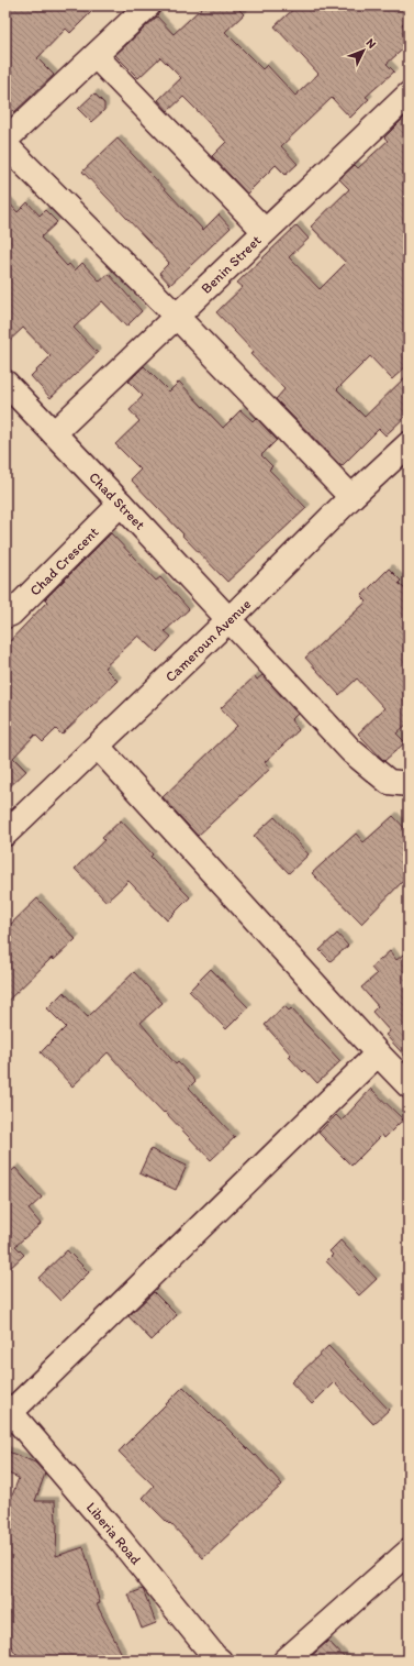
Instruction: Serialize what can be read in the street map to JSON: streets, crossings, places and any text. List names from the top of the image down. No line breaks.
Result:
{"streets":{"street":["Benin Street","Chad Street","Chad Crescent","Cameroun Avenue","Liberia Road"]},"crossings":[["Benin Street","Chad Street"],["Chad Street","Chad Crescent"],["Chad Street","Cameroun Avenue"]],"north":"top right"}
